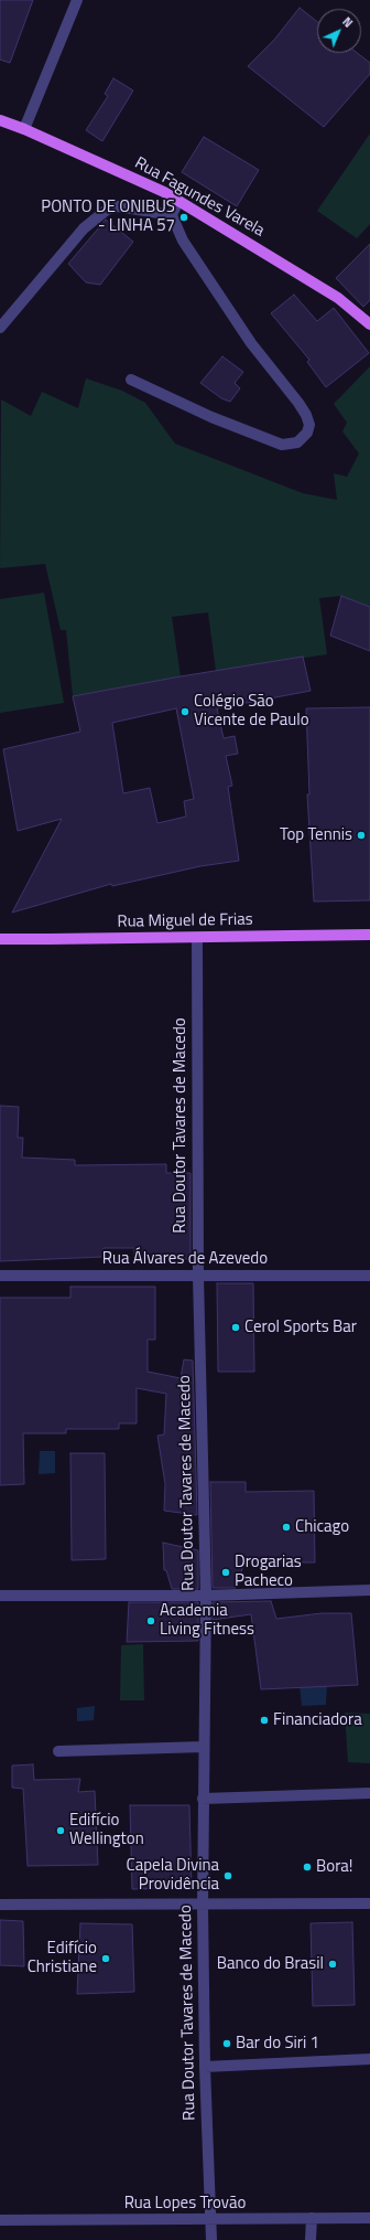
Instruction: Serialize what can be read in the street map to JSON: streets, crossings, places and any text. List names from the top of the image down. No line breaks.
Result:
{"streets":{"main road":["Rua Fagundes Varela","Rua Miguel de Frias"],"street":["Rua Doutor Tavares de Macedo","Rua Álvares de Azevedo","Rua Lopes Trovão"]},"crossings":[["Rua Miguel de Frias","Rua Doutor Tavares de Macedo"],["Rua Doutor Tavares de Macedo","Rua Álvares de Azevedo"],["Rua Doutor Tavares de Macedo","Rua Lopes Trovão"]],"places":["PONTO DE ONIBUS - LINHA 57","Colégio São Vicente de Paulo","Top Tennis","Cerol Sports Bar","Chicago","Drogarias Pacheco","Academia Living Fitness","Financiadora","Edifício Wellington","Bora!","Capela Divina Providência","Edifício Christiane","Banco do Brasil","Bar do Siri 1"],"north":"top right"}
